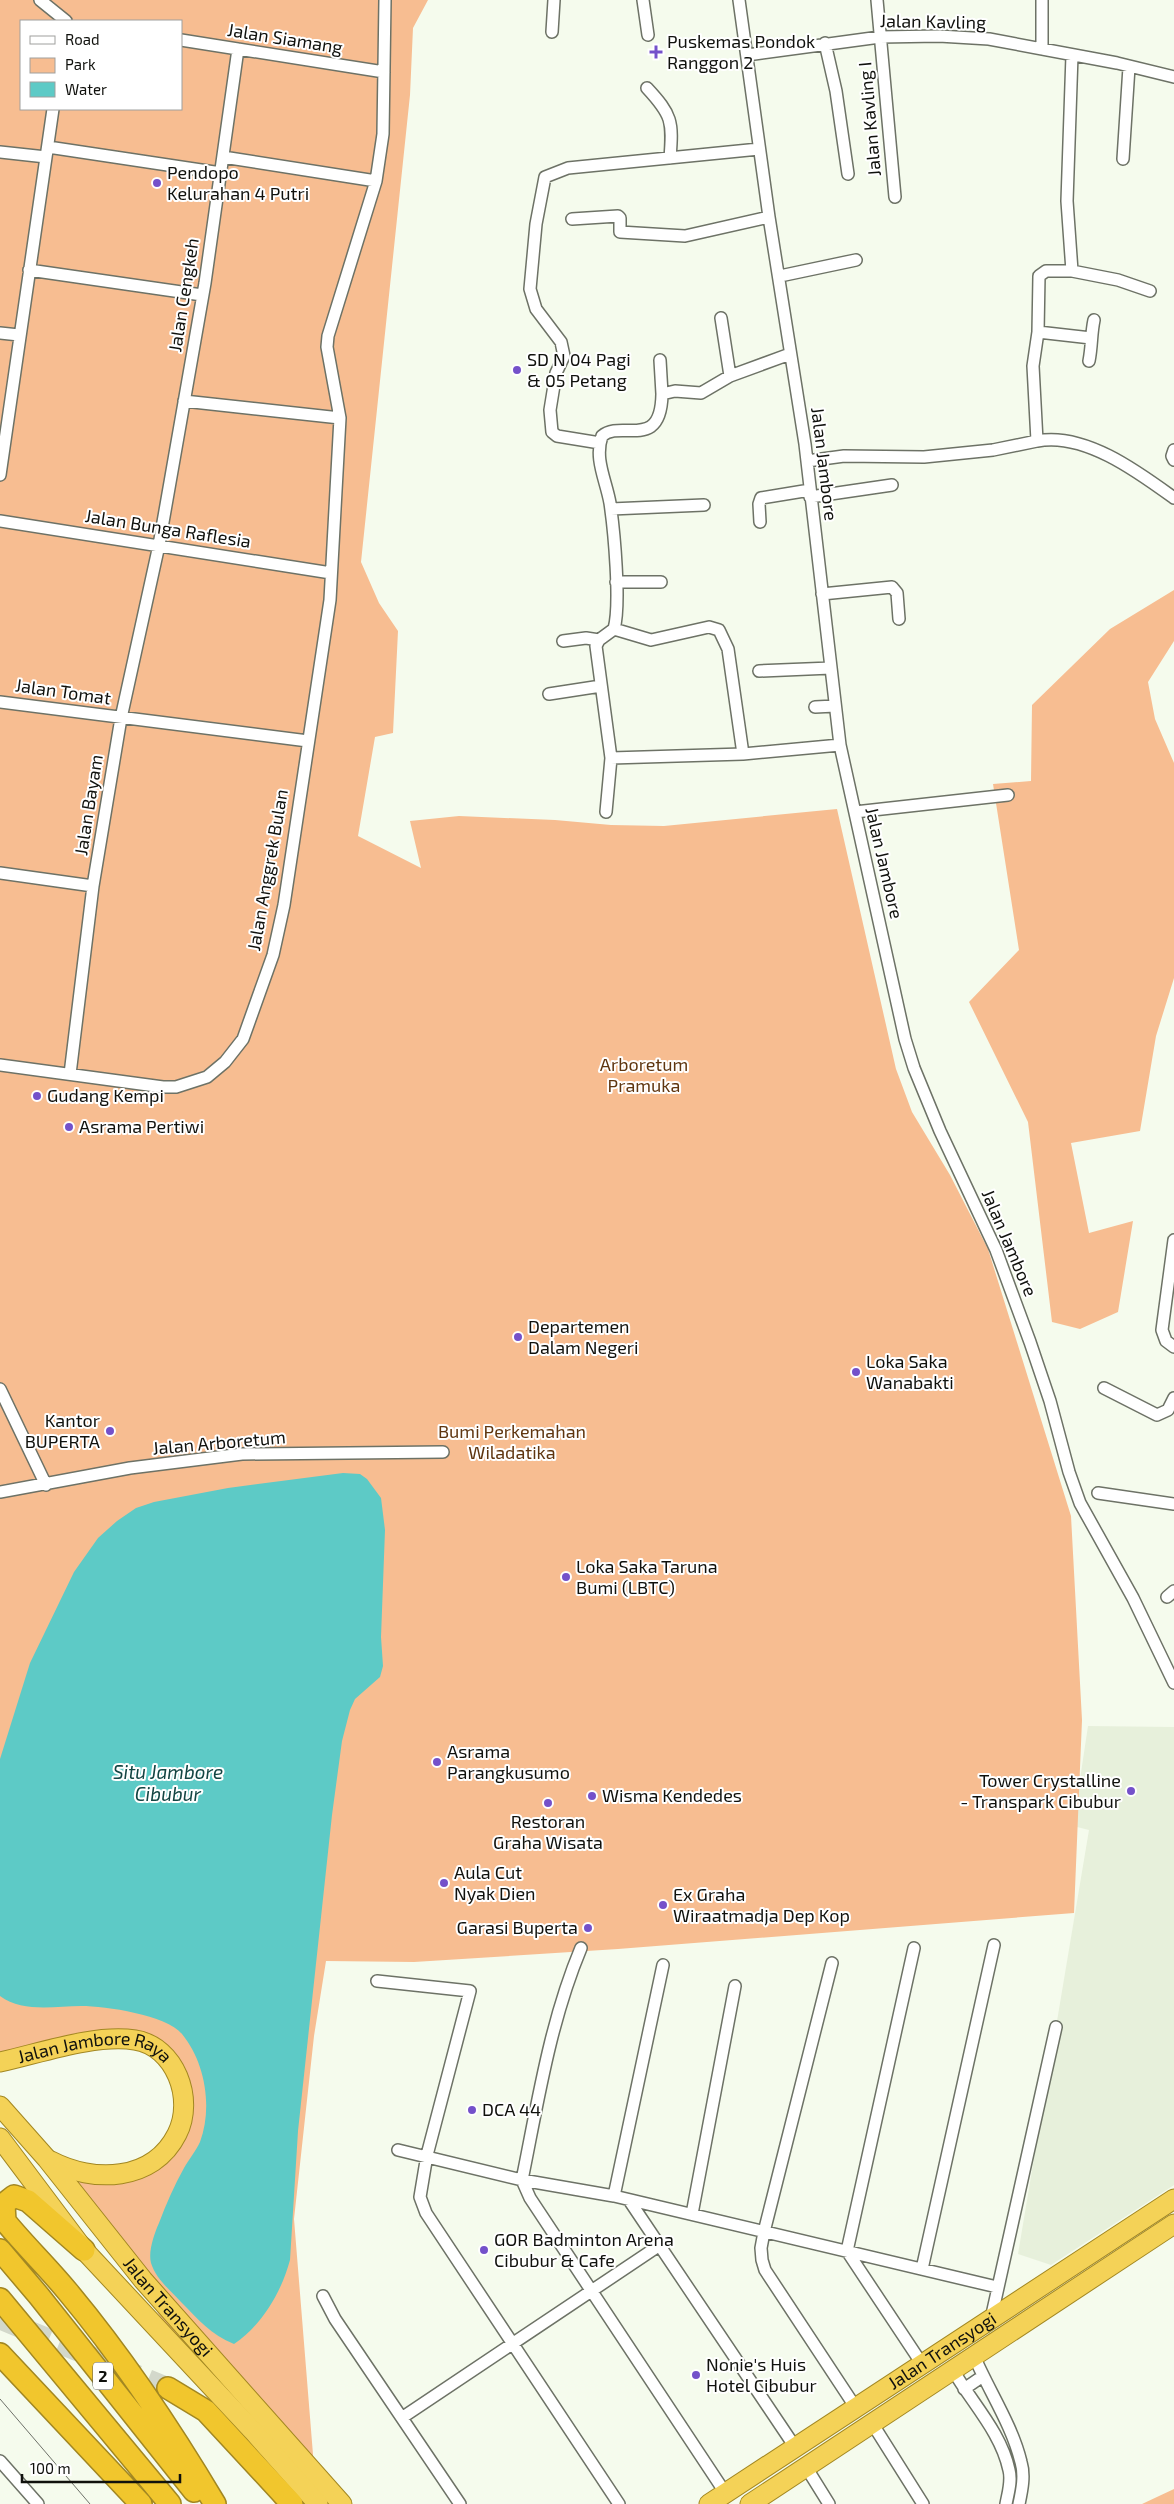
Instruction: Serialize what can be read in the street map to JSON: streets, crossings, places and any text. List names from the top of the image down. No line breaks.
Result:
{"streets":{"highway":["Jalan Jambore Raya","Jalan Transyogi","2"],"street":["Jalan Kavling","Jalan Siamang","Jalan Kavling I","Jalan Cengkeh","Jalan Jambore","Jalan Bunga Raflesia","Jalan Tomat","Jalan Bayam","Jalan Anggrek Bulan","Jalan Arboretum"]},"crossings":[["Jalan Kavling","Jalan Kavling I"],["Jalan Kavling","Jalan Jambore"],["Jalan Siamang","Jalan Cengkeh"],["Jalan Siamang","Jalan Anggrek Bulan"],["Jalan Cengkeh","Jalan Bunga Raflesia"],["Jalan Cengkeh","Jalan Bayam"],["Jalan Bunga Raflesia","Jalan Bayam"],["Jalan Bunga Raflesia","Jalan Anggrek Bulan"],["Jalan Tomat","Jalan Bayam"],["Jalan Tomat","Jalan Anggrek Bulan"],["Jalan Bayam","Jalan Anggrek Bulan"],["Jalan Jambore Raya","Jalan Transyogi"]],"water":["Situ Jambore Cibubur"],"parks":["Arboretum Pramuka","Bumi Perkemahan Wiladatika"],"places":{"health":["Puskemas Pondok Ranggon 2"],"other":["Pendopo Kelurahan 4 Putri","SD N 04 Pagi & 05 Petang","Gudang Kempi","Asrama Pertiwi","Departemen Dalam Negeri","Loka Saka Wanabakti","Kantor BUPERTA","Loka Saka Taruna Bumi (LBTC)","Asrama Parangkusumo","Tower Crystalline - Transpark Cibubur","Wisma Kendedes","Restoran Graha Wisata","Aula Cut Nyak Dien","Ex Graha Wiraatmadja Dep Kop","Garasi Buperta","DCA 44","GOR Badminton Arena Cibubur & Cafe","Nonie's Huis Hotel Cibubur"]},"legend":["Road","Park","Water"],"scale_bar":"100 m"}
